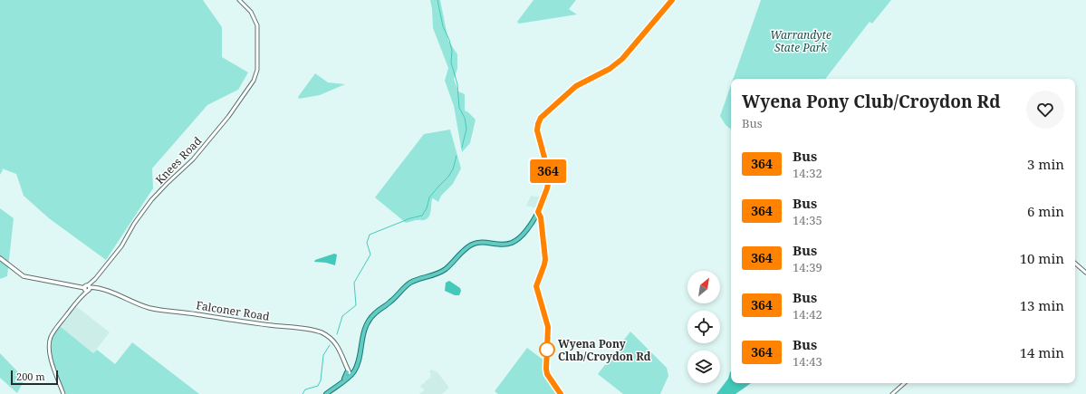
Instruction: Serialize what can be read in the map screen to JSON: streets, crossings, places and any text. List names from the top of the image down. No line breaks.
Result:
{"streets":{"main road":["Falconer Road"],"street":["Knees Road"]},"crossings":[["Knees Road","Falconer Road"]],"parks":["Warrandyte State Park"],"places":["Wyena Pony Club/Croydon Rd"],"lines":["bus line 364"],"scale_bar":"200 m","north":"top right","page":{"on_map":"364","heading":["Wyena Pony Club/Croydon Rd","Bus"],"list":[{"mark":"364","name":"Bus","note":"14:32","value":"3 min"},{"mark":"364","name":"Bus","note":"14:35","value":"6 min"},{"mark":"364","name":"Bus","note":"14:39","value":"10 min"},{"mark":"364","name":"Bus","note":"14:42","value":"13 min"},{"mark":"364","name":"Bus","note":"14:43","value":"14 min"}],"scale":"200 m"}}
